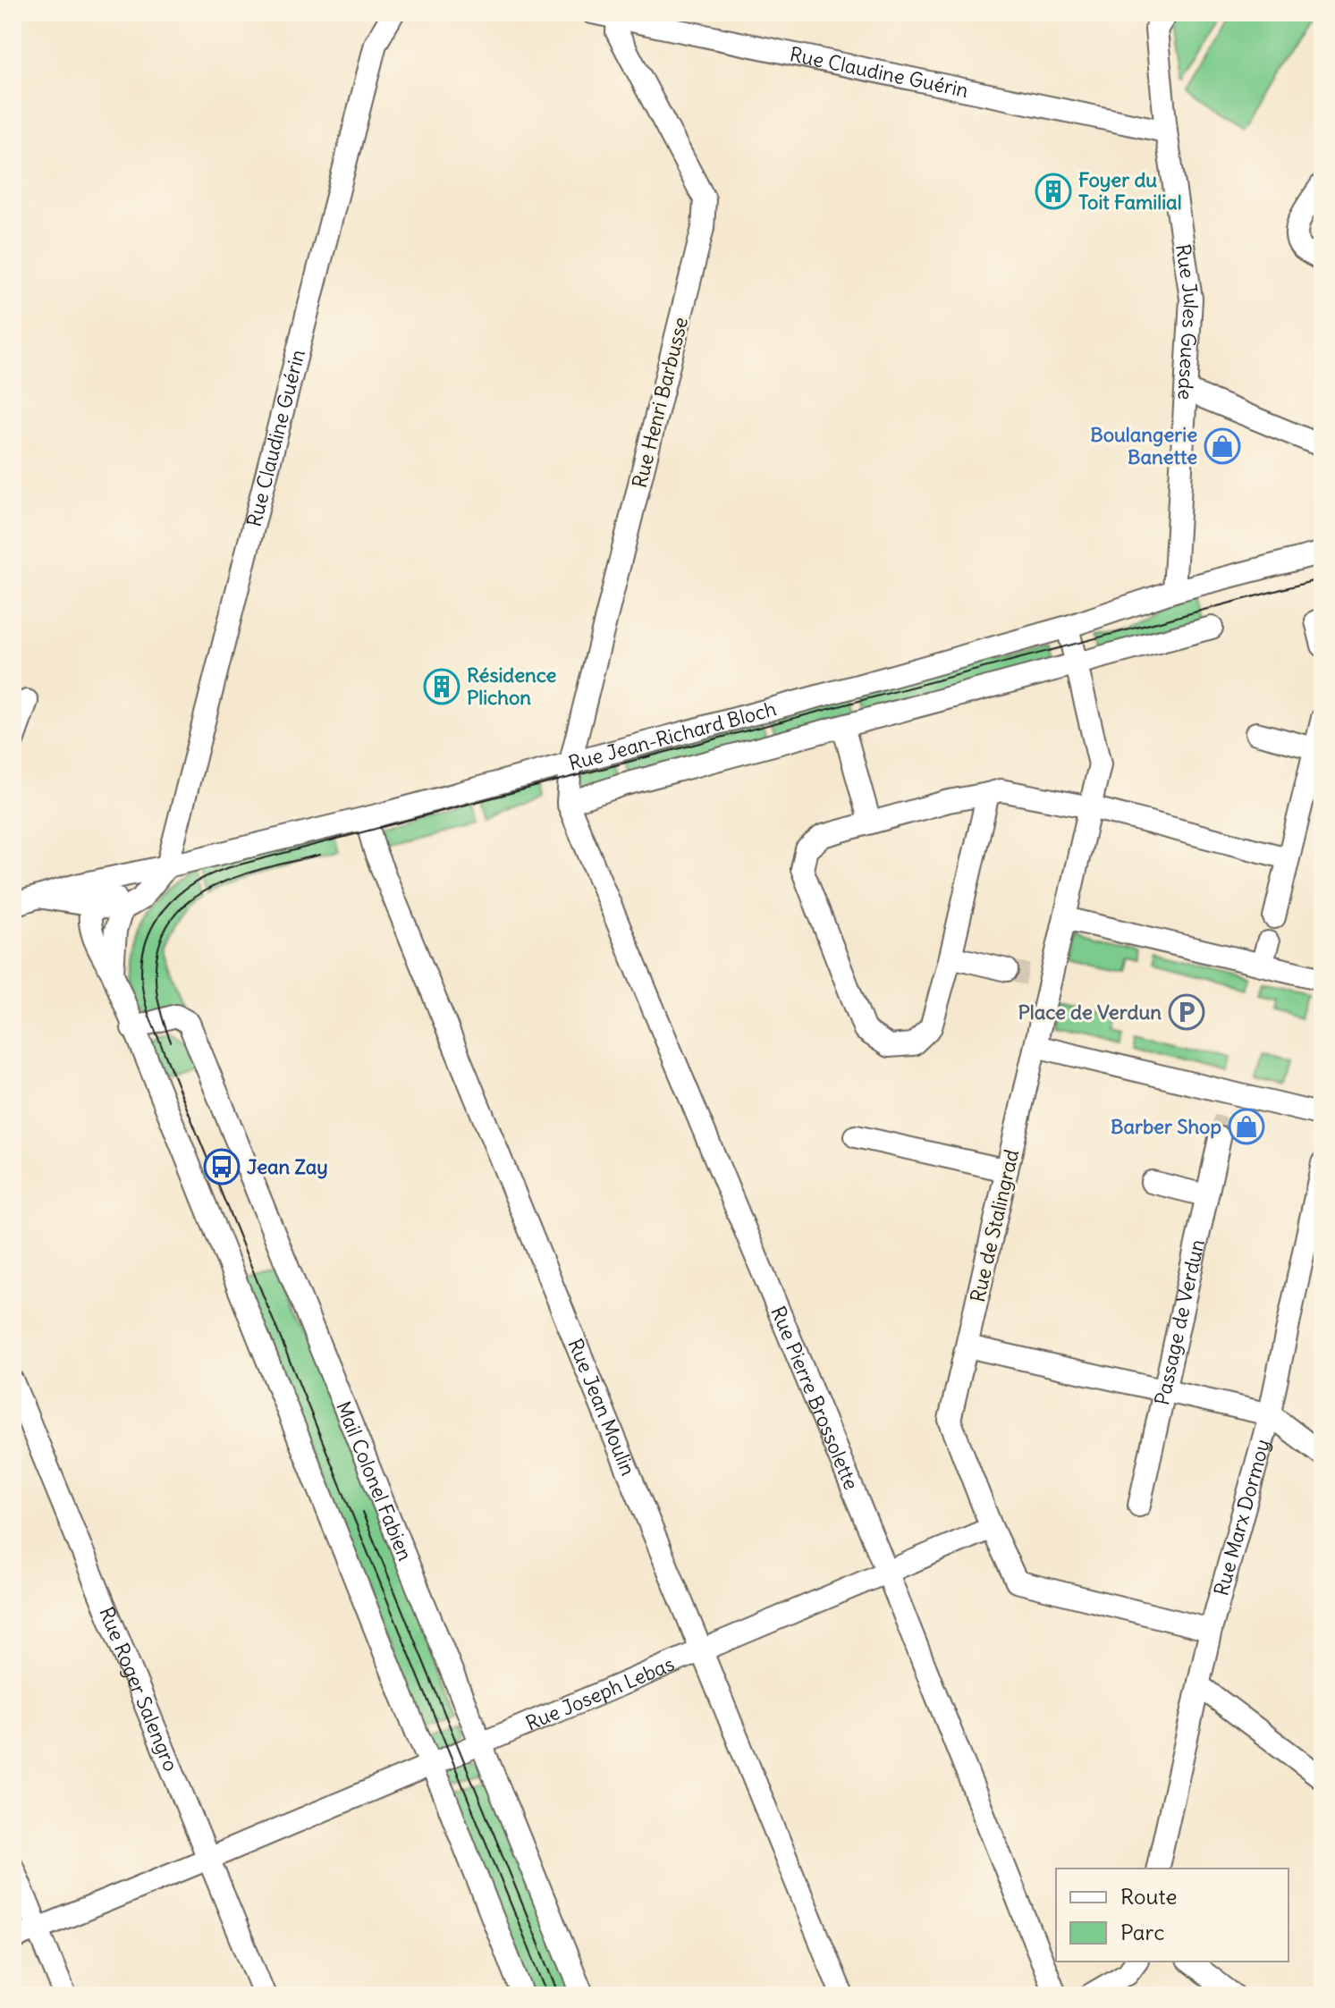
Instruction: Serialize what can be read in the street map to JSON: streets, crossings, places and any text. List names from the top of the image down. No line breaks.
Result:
{"streets":{"street":["Rue Claudine Guérin","Rue Jules Guesde","Rue Henri Barbusse","Rue Jean-Richard Bloch","Rue de Stalingrad","Passage de Verdun","Rue Pierre Brossolette","Rue Jean Moulin","Mail Colonel Fabien","Rue Marx Dormoy","Rue Roger Salengro","Rue Joseph Lebas"]},"crossings":[["Rue Claudine Guérin","Rue Jules Guesde"],["Rue Claudine Guérin","Rue Henri Barbusse"],["Rue Claudine Guérin","Rue Jean-Richard Bloch"],["Rue Jules Guesde","Rue Jean-Richard Bloch"],["Rue Henri Barbusse","Rue Jean-Richard Bloch"],["Rue Henri Barbusse","Rue Pierre Brossolette"],["Rue Jean-Richard Bloch","Rue de Stalingrad"],["Rue Jean-Richard Bloch","Rue Pierre Brossolette"],["Rue Jean-Richard Bloch","Rue Jean Moulin"],["Rue de Stalingrad","Rue Marx Dormoy"],["Rue de Stalingrad","Rue Joseph Lebas"],["Rue Pierre Brossolette","Rue Joseph Lebas"],["Rue Jean Moulin","Rue Joseph Lebas"],["Mail Colonel Fabien","Rue Joseph Lebas"],["Rue Roger Salengro","Rue Joseph Lebas"]],"places":{"building":["Foyer du Toit Familial","Résidence Plichon"],"shop":["Boulangerie Banette","Barber Shop"],"parking":["Place de Verdun"],"bus stop":["Jean Zay"]},"legend":["Route","Parc"]}
